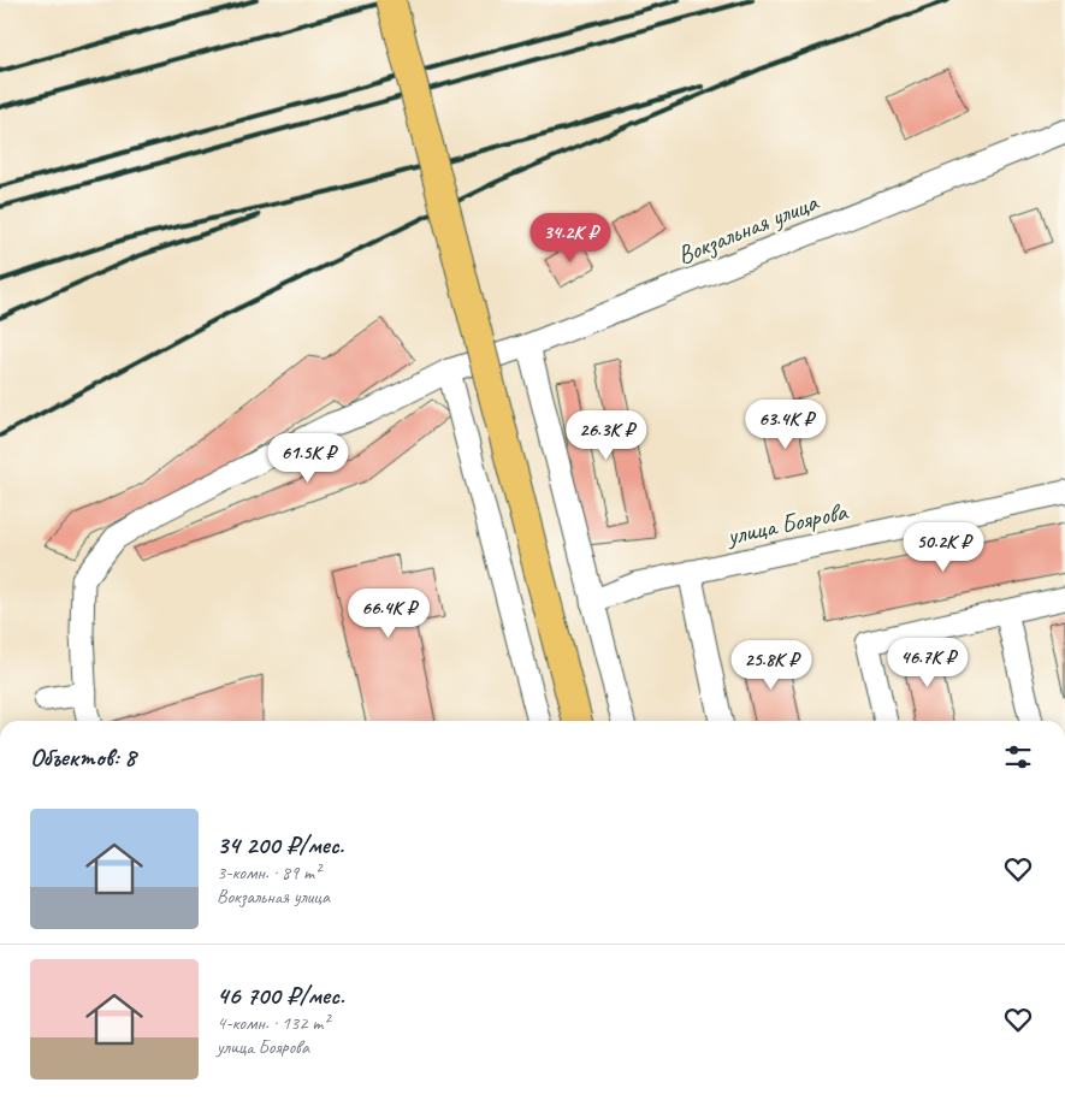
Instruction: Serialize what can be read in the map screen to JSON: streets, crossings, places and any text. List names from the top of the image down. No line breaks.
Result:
{"streets":{"street":["Вокзальная улица","улица Боярова"]},"page":{"price":["34.2K ₽","63.4K ₽","26.3K ₽","61.5K ₽","50.2K ₽","66.4K ₽","46.7K ₽","25.8K ₽"],"heading":"Объектов: 8","list":[{"name":"34 200 ₽/мес.","note":"3-комн. · 89 m² · Вокзальная улица"},{"name":"46 700 ₽/мес.","note":"4-комн. · 132 m² · улица Боярова"}]}}
